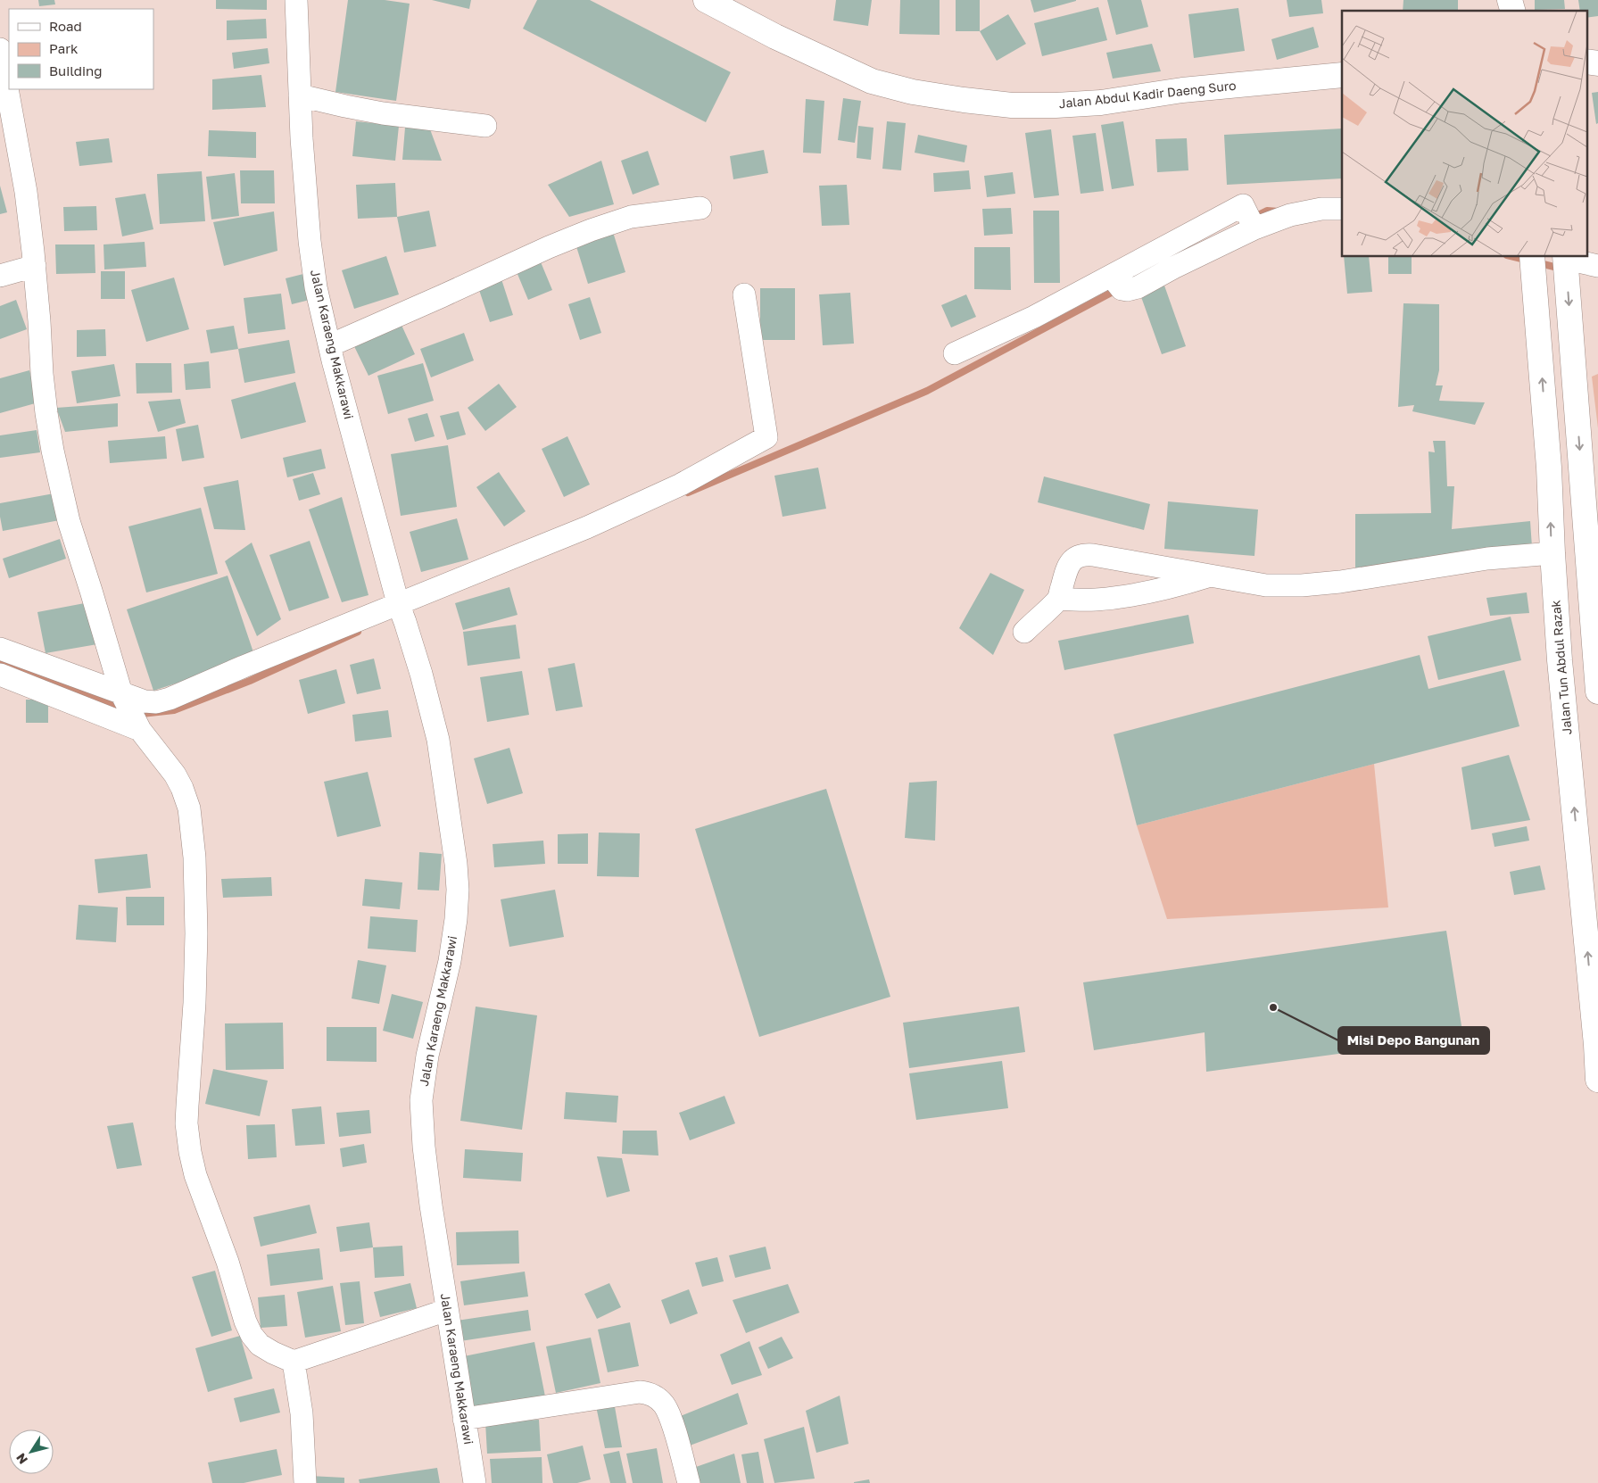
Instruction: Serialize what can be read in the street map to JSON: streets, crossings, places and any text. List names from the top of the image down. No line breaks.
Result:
{"streets":{"main road":["Jalan Abdul Kadir Daeng Suro","Jalan Tun Abdul Razak"],"street":["Jalan Karaeng Makkarawi"]},"places":["Misi Depo Bangunan"],"legend":["Road","Park","Building"],"north":"bottom left"}
